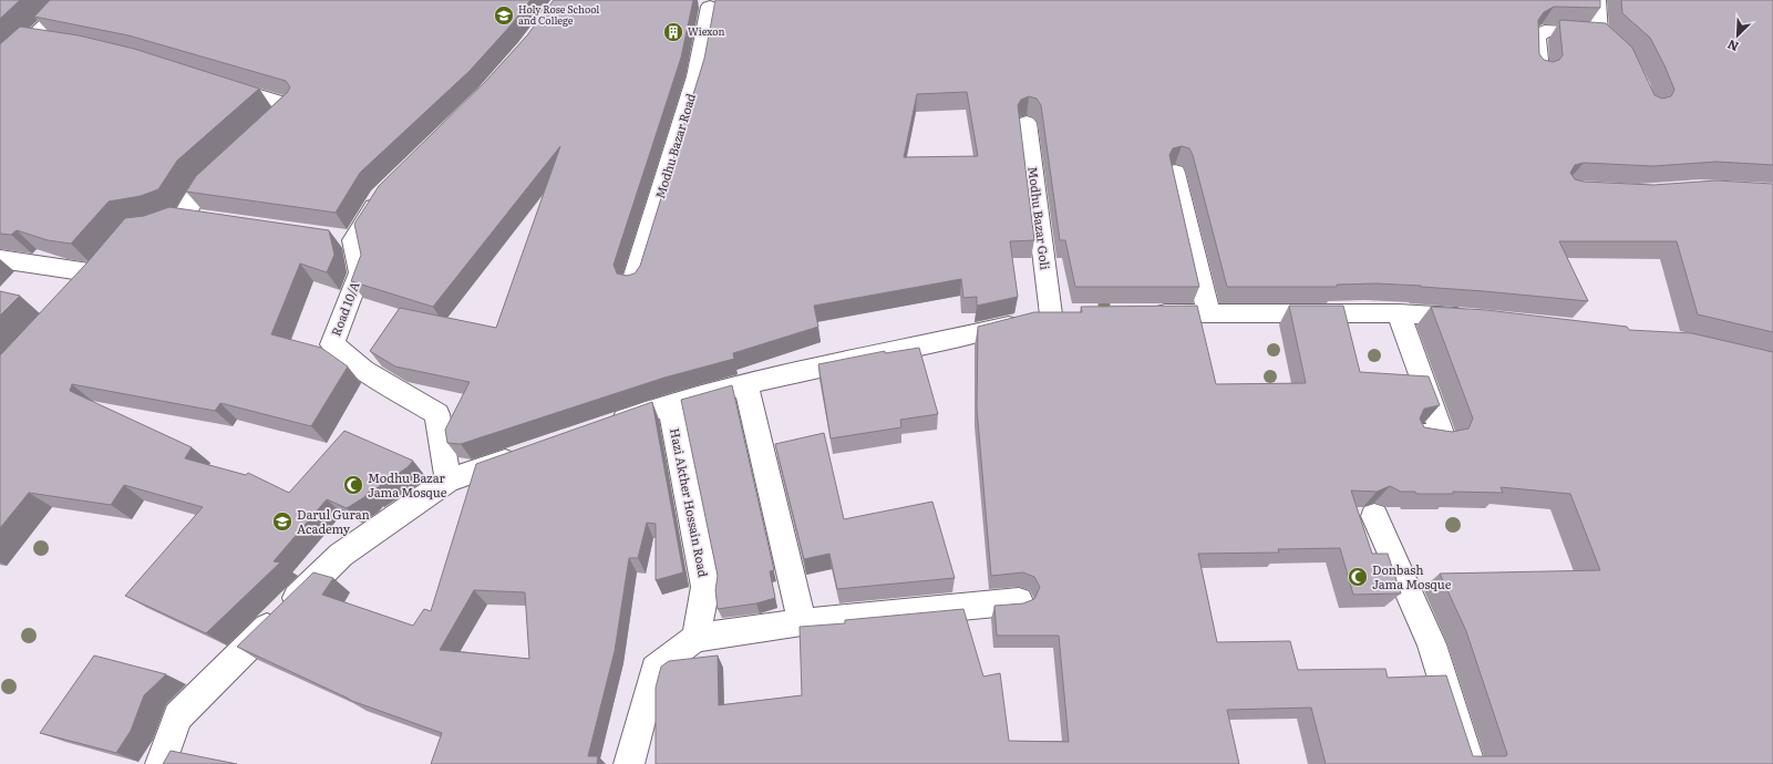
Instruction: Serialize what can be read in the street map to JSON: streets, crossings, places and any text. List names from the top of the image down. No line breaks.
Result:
{"streets":{"street":["Modhu Bazar Road","Modhu Bazar Goli","Road 10/A","Hazi Akther Hossain Road"]},"places":{"school or university":["Holy Rose School and College","Darul Guran Academy"],"building":["Wiexon"],"mosque":["Modhu Bazar Jama Mosque","Donbash Jama Mosque"]},"north":"bottom left"}
